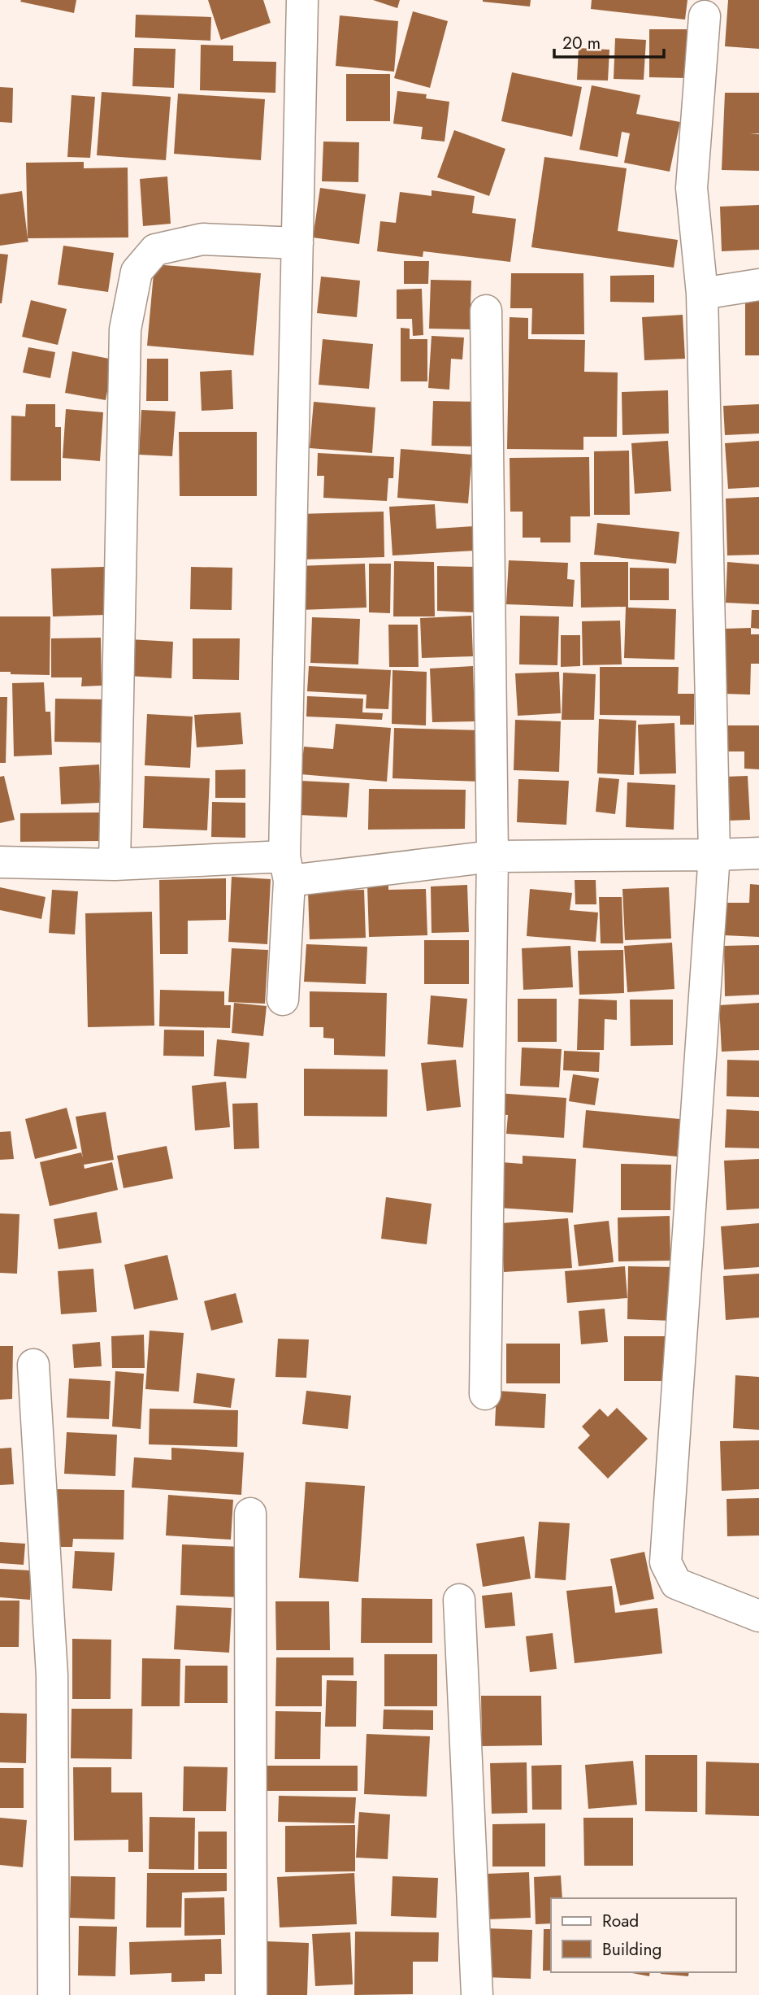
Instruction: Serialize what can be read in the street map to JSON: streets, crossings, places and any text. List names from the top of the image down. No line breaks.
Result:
{"legend":["Road","Building"],"scale_bar":"20 m"}
